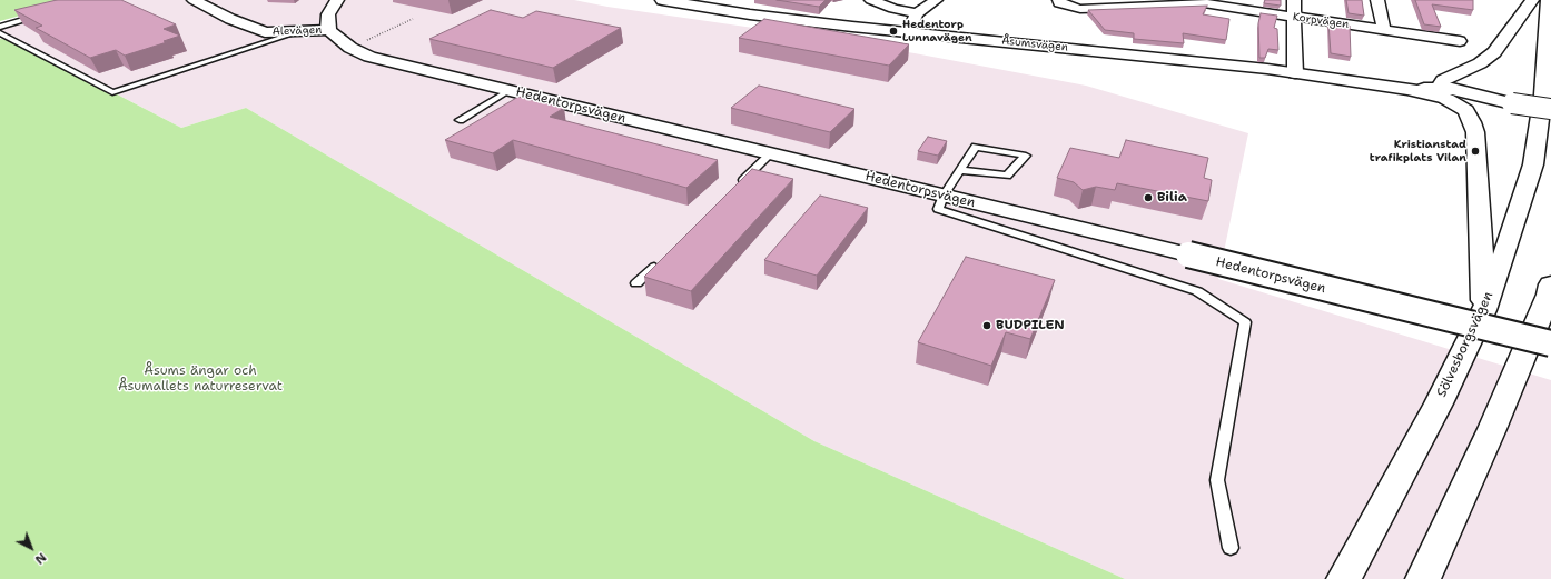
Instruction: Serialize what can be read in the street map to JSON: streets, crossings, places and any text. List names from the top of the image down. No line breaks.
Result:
{"streets":{"main road":["Åsumsvägen","Hedentorpsvägen","Sölvesborgsvägen"],"street":["Korpvägen","Alevägen"]},"crossings":[["Alevägen","Hedentorpsvägen"]],"parks":["Åsums ängar och Åsumallets naturreservat"],"places":["Hedentorp Lunnavägen","Kristianstad trafikplats Vilan","Bilia","BUDPILEN"],"north":"bottom right"}
